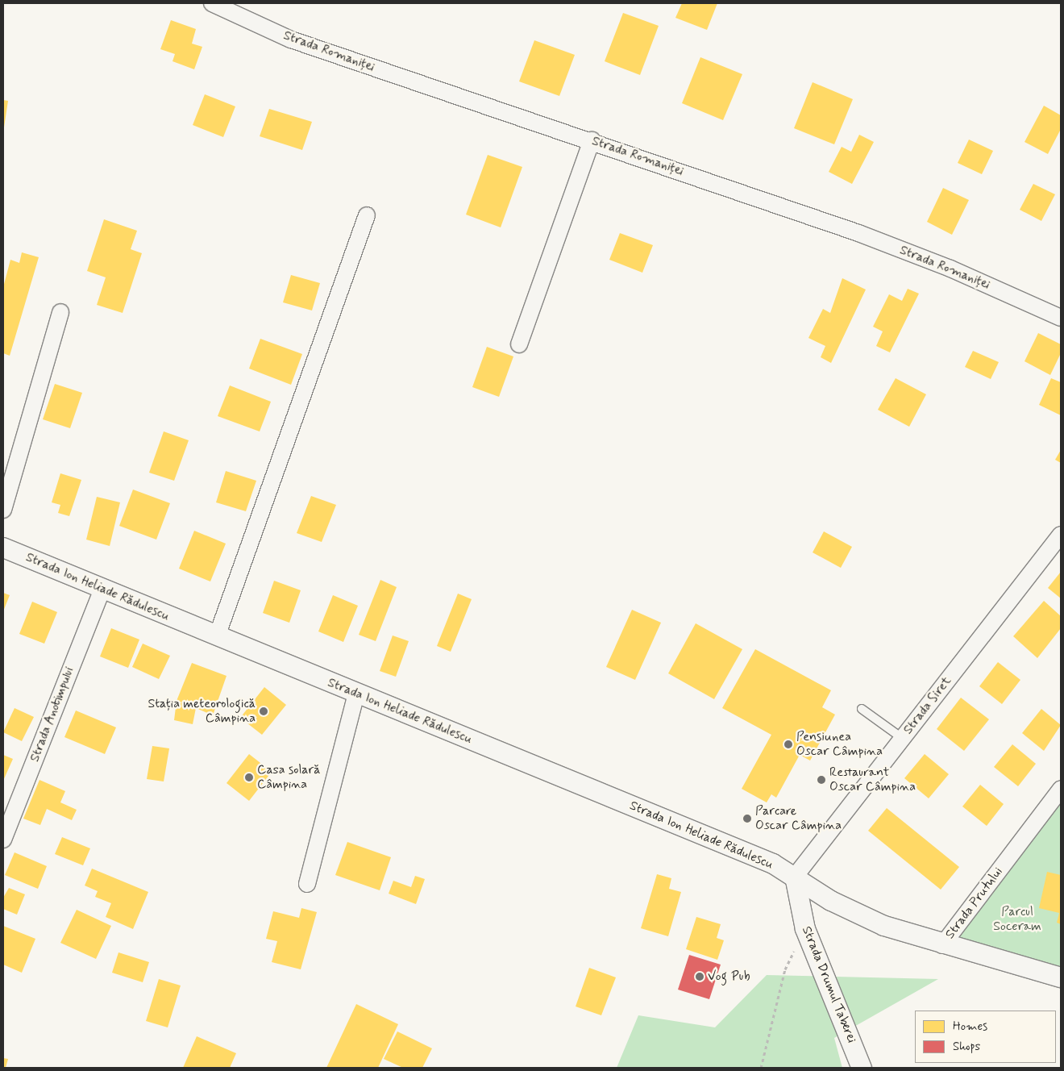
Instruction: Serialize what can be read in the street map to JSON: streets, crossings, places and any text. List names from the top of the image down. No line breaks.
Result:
{"streets":{"street":["Strada Romaniței","Strada Ion Heliade Rădulescu","Strada Siret","Strada Anotimpului","Strada Prutului","Strada Drumul Taberei"]},"crossings":[["Strada Ion Heliade Rădulescu","Strada Siret"],["Strada Ion Heliade Rădulescu","Strada Anotimpului"],["Strada Ion Heliade Rădulescu","Strada Prutului"],["Strada Ion Heliade Rădulescu","Strada Drumul Taberei"],["Strada Siret","Strada Prutului"],["Strada Siret","Strada Drumul Taberei"],["Strada Prutului","Strada Drumul Taberei"]],"parks":["Parcul Soceram"],"places":["Stația meteorologică Câmpina","Pensiunea Oscar Câmpina","Casa solară Câmpina","Restaurant Oscar Câmpina","Parcare Oscar Câmpina","Vog Pub"],"legend":["Homes","Shops"]}
